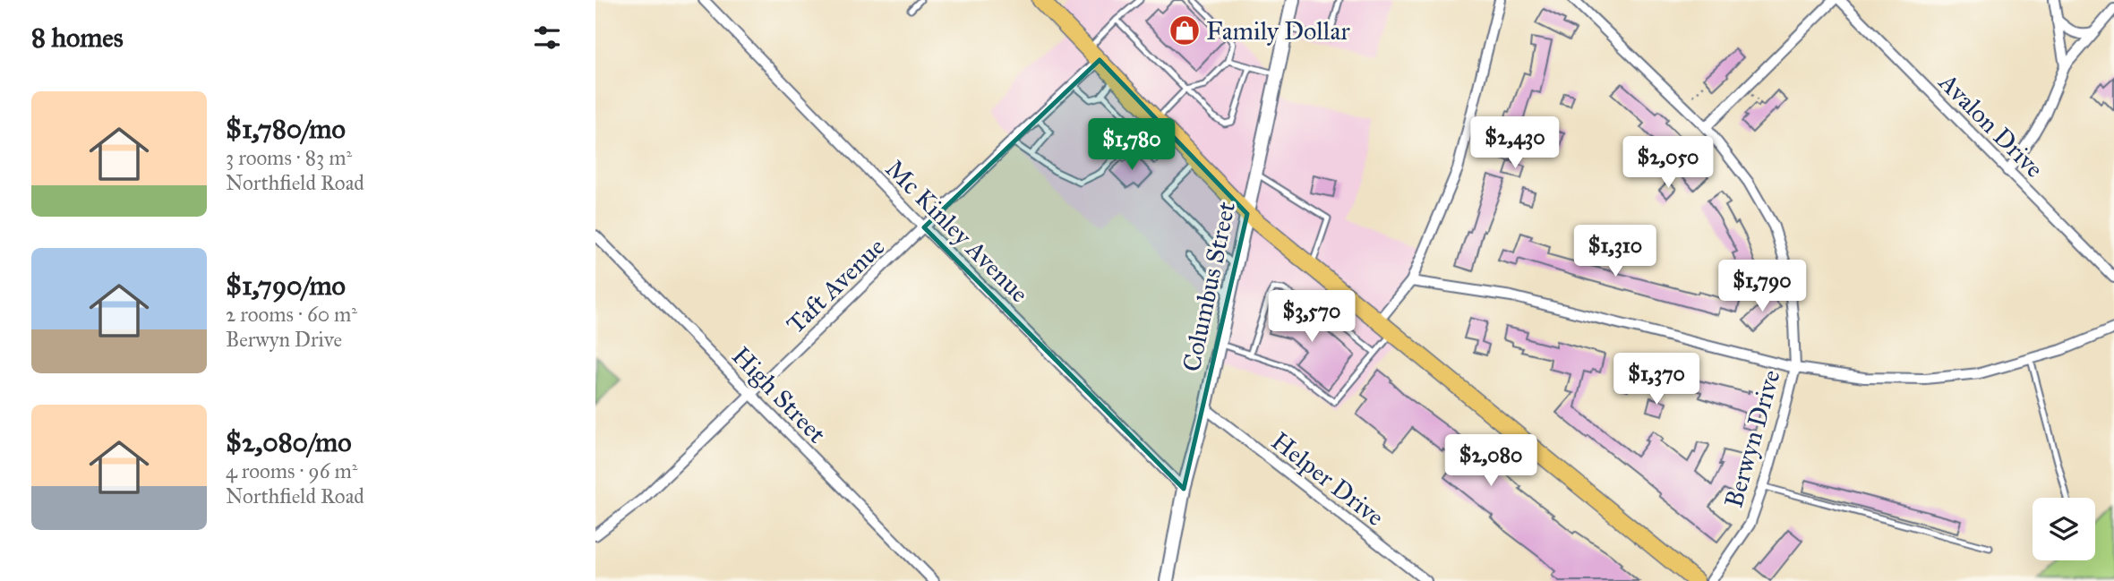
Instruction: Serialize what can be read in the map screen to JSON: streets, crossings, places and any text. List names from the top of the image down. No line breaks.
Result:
{"streets":{"street":["Avalon Drive","Mc Kinley Avenue","Taft Avenue","Columbus Street","High Street","Berwyn Drive","Helper Drive"]},"crossings":[["Mc Kinley Avenue","Taft Avenue"],["Mc Kinley Avenue","Columbus Street"],["Taft Avenue","High Street"],["Columbus Street","Helper Drive"]],"places":{"shop":["Family Dollar"]},"page":{"heading":"8 homes","list":[{"name":"$1,780/mo","note":"3 rooms · 83 m² · Northfield Road"},{"name":"$1,790/mo","note":"2 rooms · 60 m² · Berwyn Drive"},{"name":"$2,080/mo","note":"4 rooms · 96 m² · Northfield Road"}],"price":["$2,430","$1,780","$2,050","$1,310","$1,790","$3,570","$1,370","$2,080"]}}
